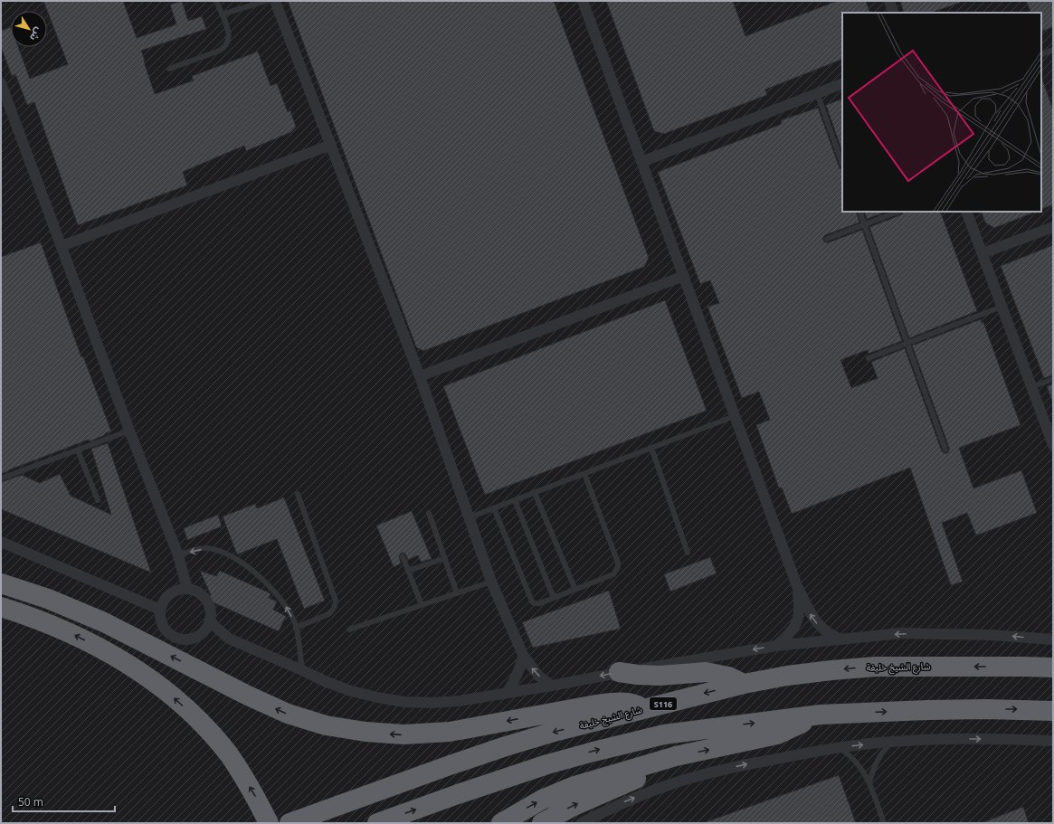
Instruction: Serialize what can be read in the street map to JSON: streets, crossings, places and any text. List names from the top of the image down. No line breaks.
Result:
{"streets":{"highway":["شارع الشيخ خليفة","S116"]},"scale_bar":"50 m","north":"bottom right"}
